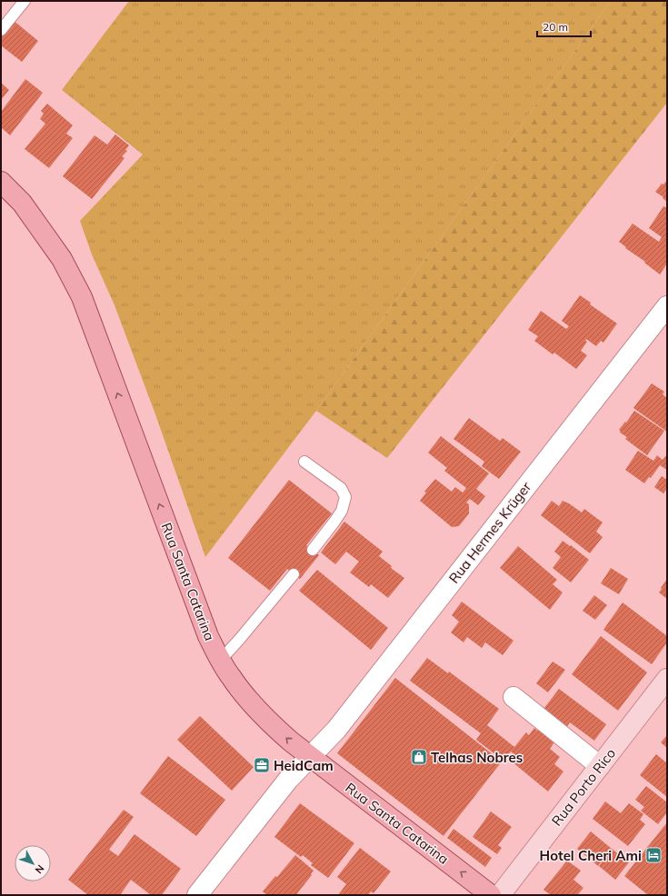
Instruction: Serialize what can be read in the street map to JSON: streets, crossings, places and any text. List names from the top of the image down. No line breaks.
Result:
{"streets":{"main road":["Rua Santa Catarina","Rua Porto Rico"],"street":["Rua Hermes Krüger"]},"crossings":[["Rua Hermes Krüger","Rua Santa Catarina"]],"one_way":["Rua Santa Catarina"],"places":{"shop":["Telhas Nobres"],"office":["HeidCam"],"hotel":["Hotel Cheri Ami"]},"scale_bar":"20 m","north":"bottom right"}
